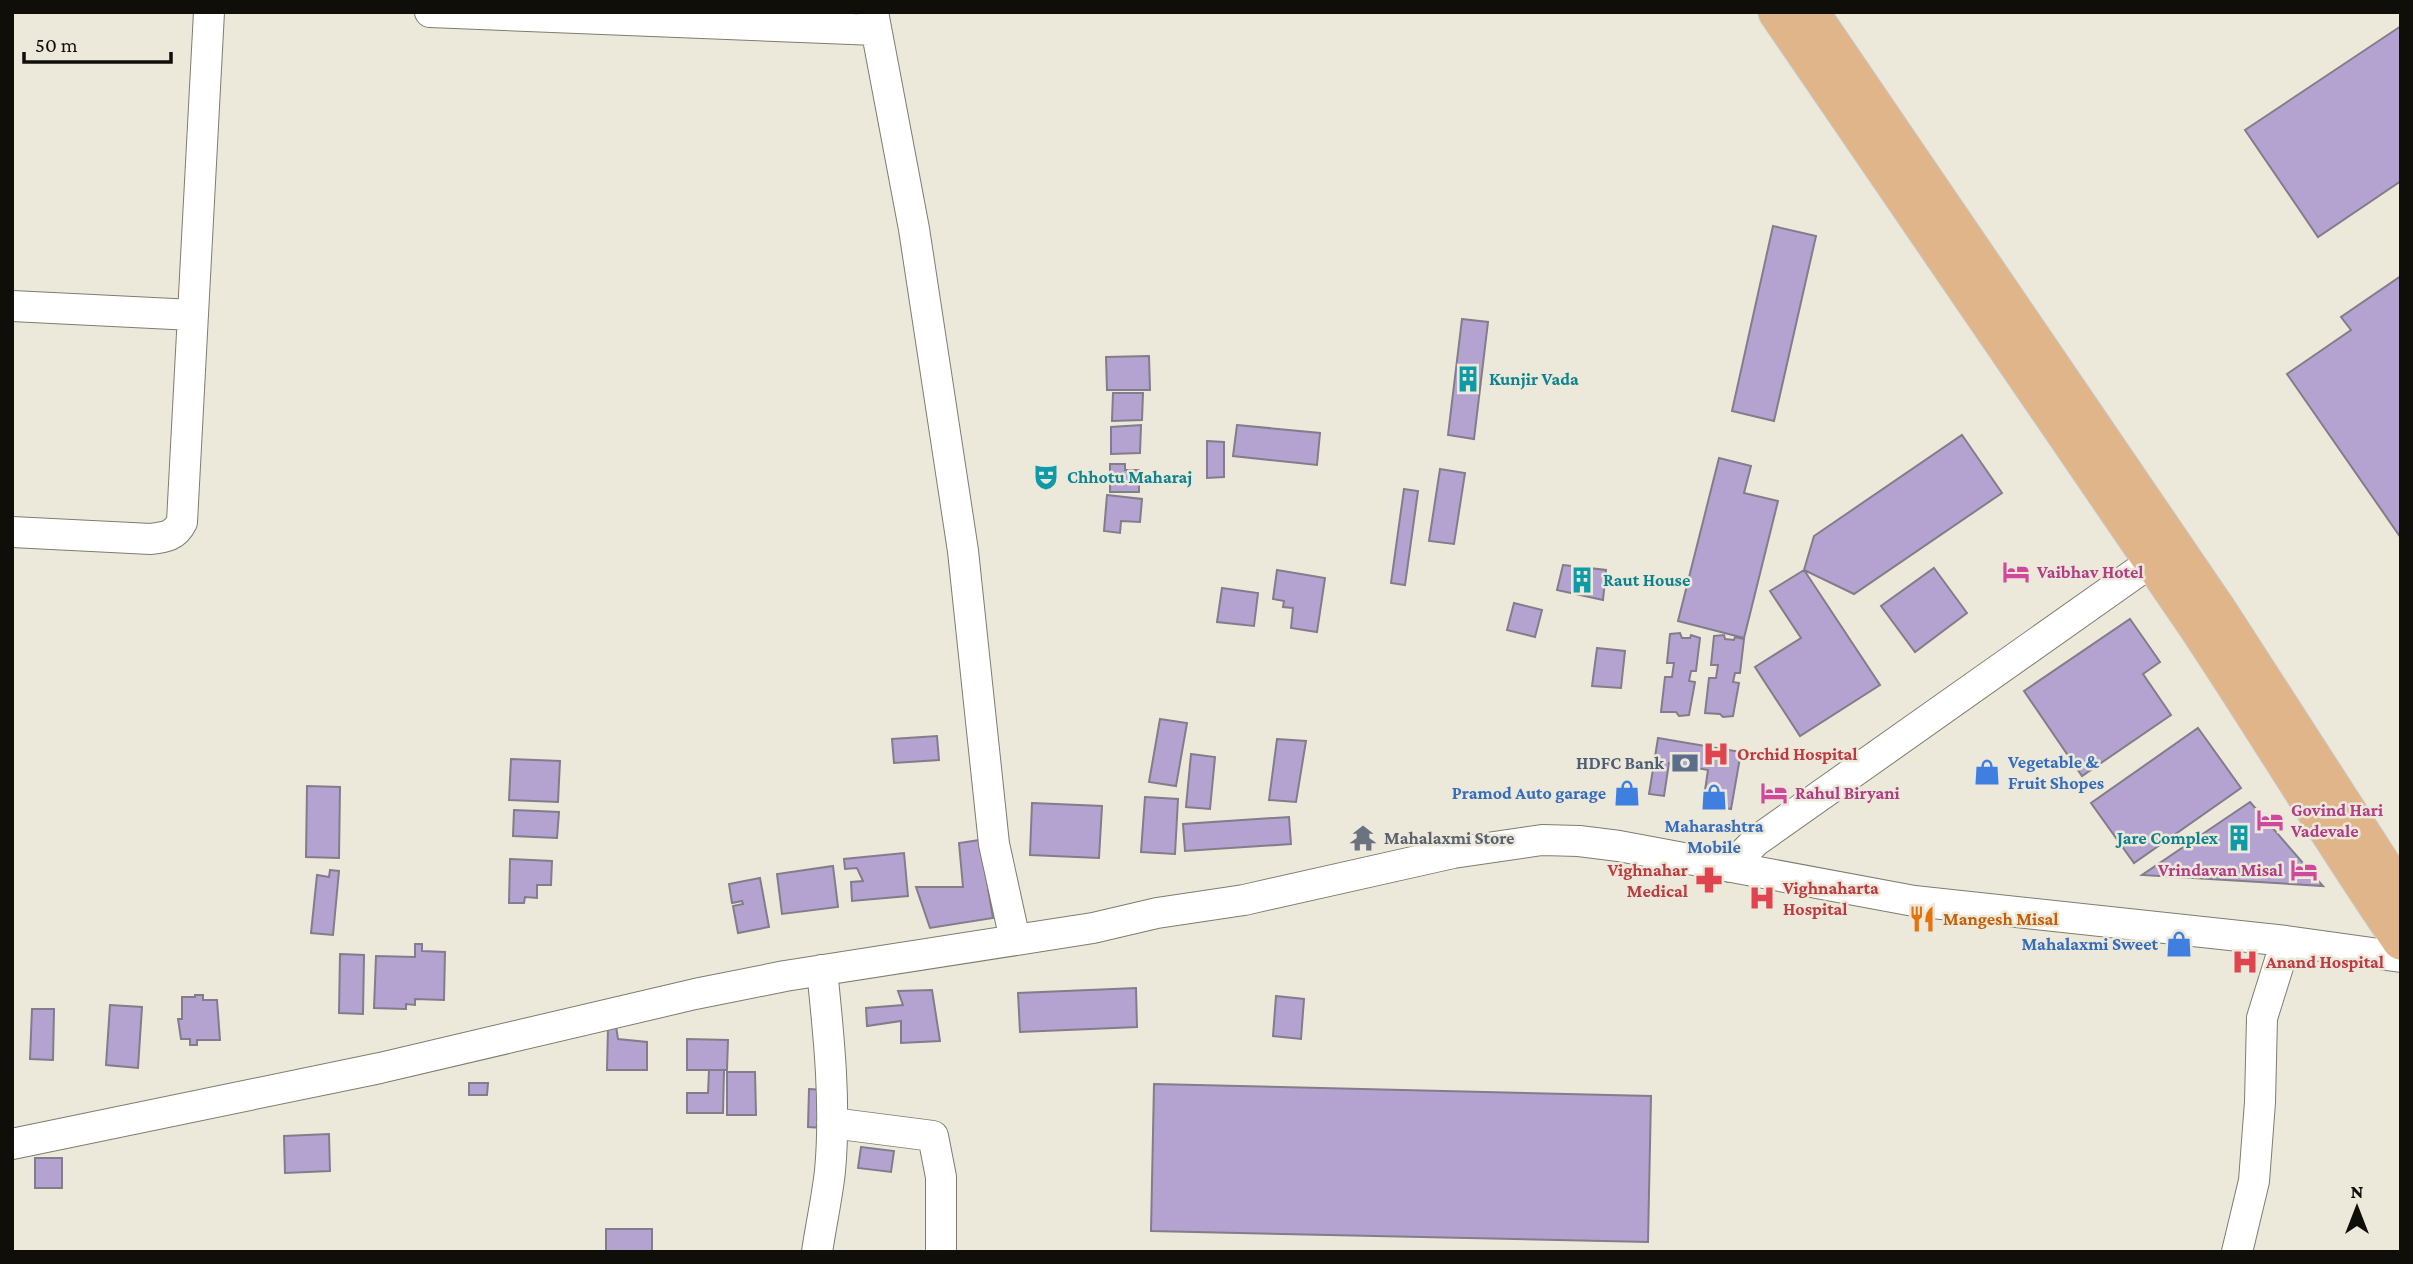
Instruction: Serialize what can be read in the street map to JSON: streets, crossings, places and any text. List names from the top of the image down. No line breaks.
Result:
{"places":{"building":["Kunjir Vada","Raut House","Jare Complex"],"theatre":["Chhotu Maharaj"],"hotel":["Vaibhav Hotel","Rahul Biryani","Govind Hari Vadevale","Vrindavan Misal"],"hospital":["Orchid Hospital","Vighnaharta Hospital","Anand Hospital"],"bank":["HDFC Bank"],"shop":["Vegetable & Fruit Shopes","Pramod Auto garage","Maharashtra Mobile","Mahalaxmi Sweet"],"temple":["Mahalaxmi Store"],"pharmacy":["Vighnahar Medical"],"restaurant":["Mangesh Misal"]},"scale_bar":"50 m","north":"top"}
